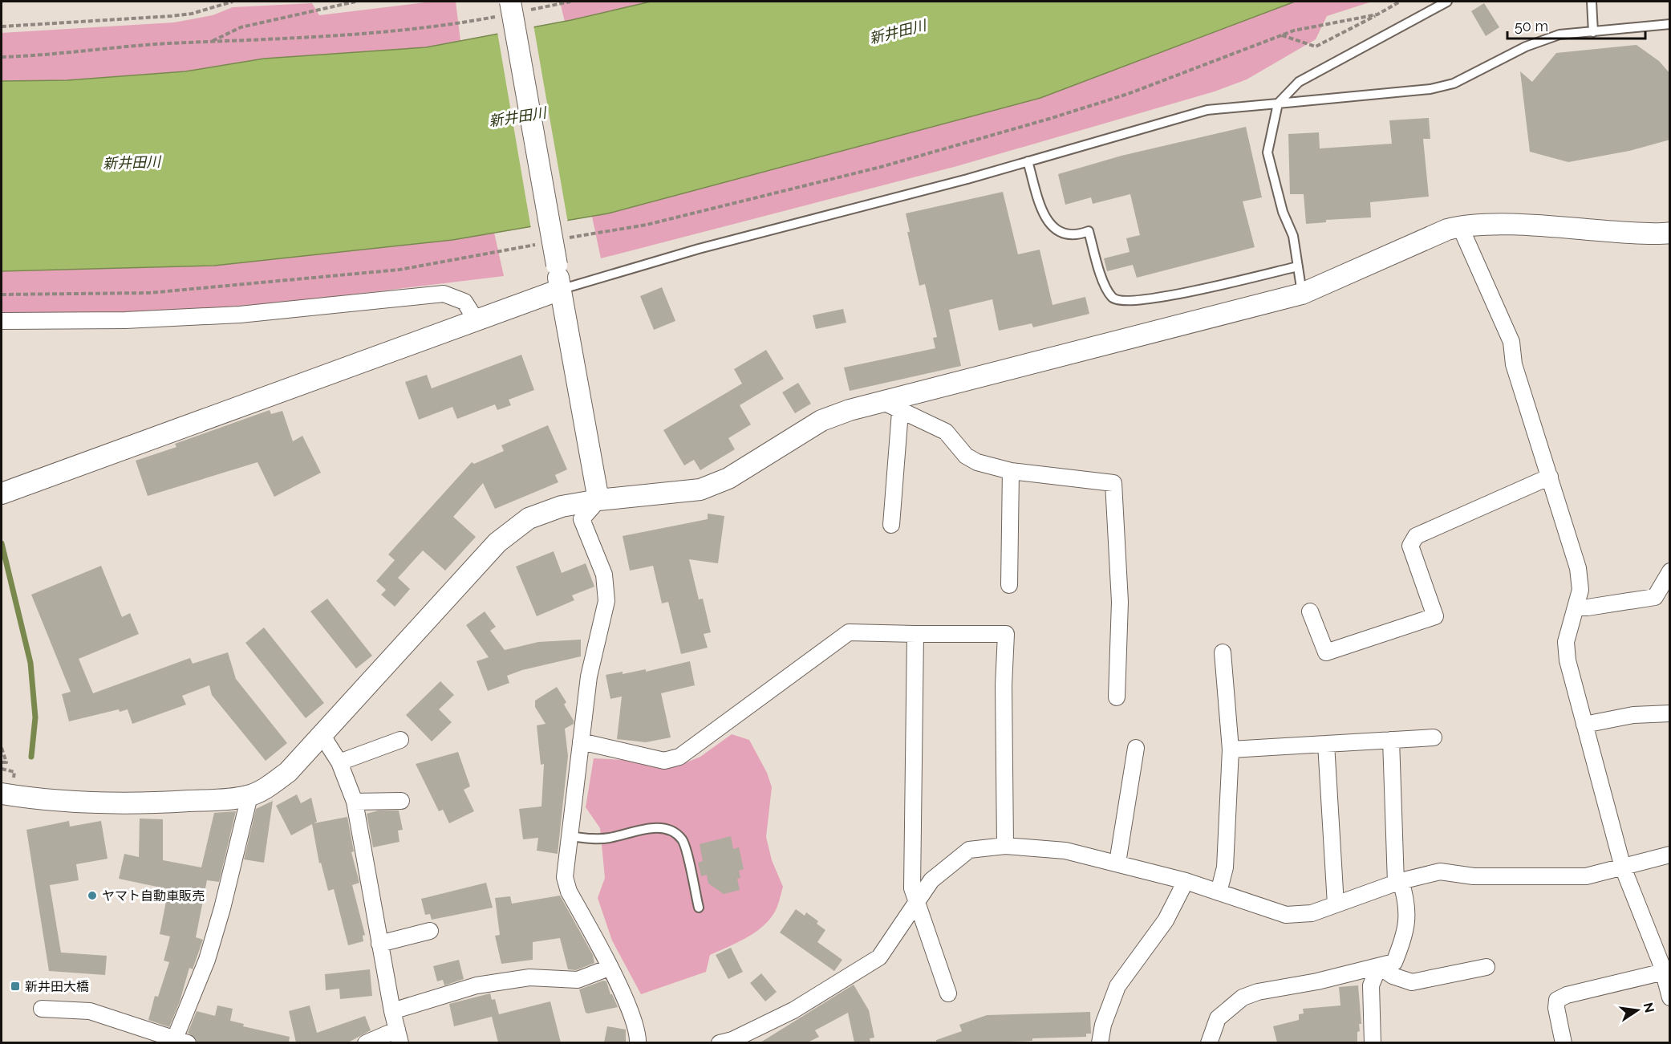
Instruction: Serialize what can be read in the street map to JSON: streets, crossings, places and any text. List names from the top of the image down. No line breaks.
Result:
{"water":["新井田川"],"places":{"other":["ヤマト自動車販売"],"transit":["新井田大橋"]},"scale_bar":"50 m","north":"right"}
